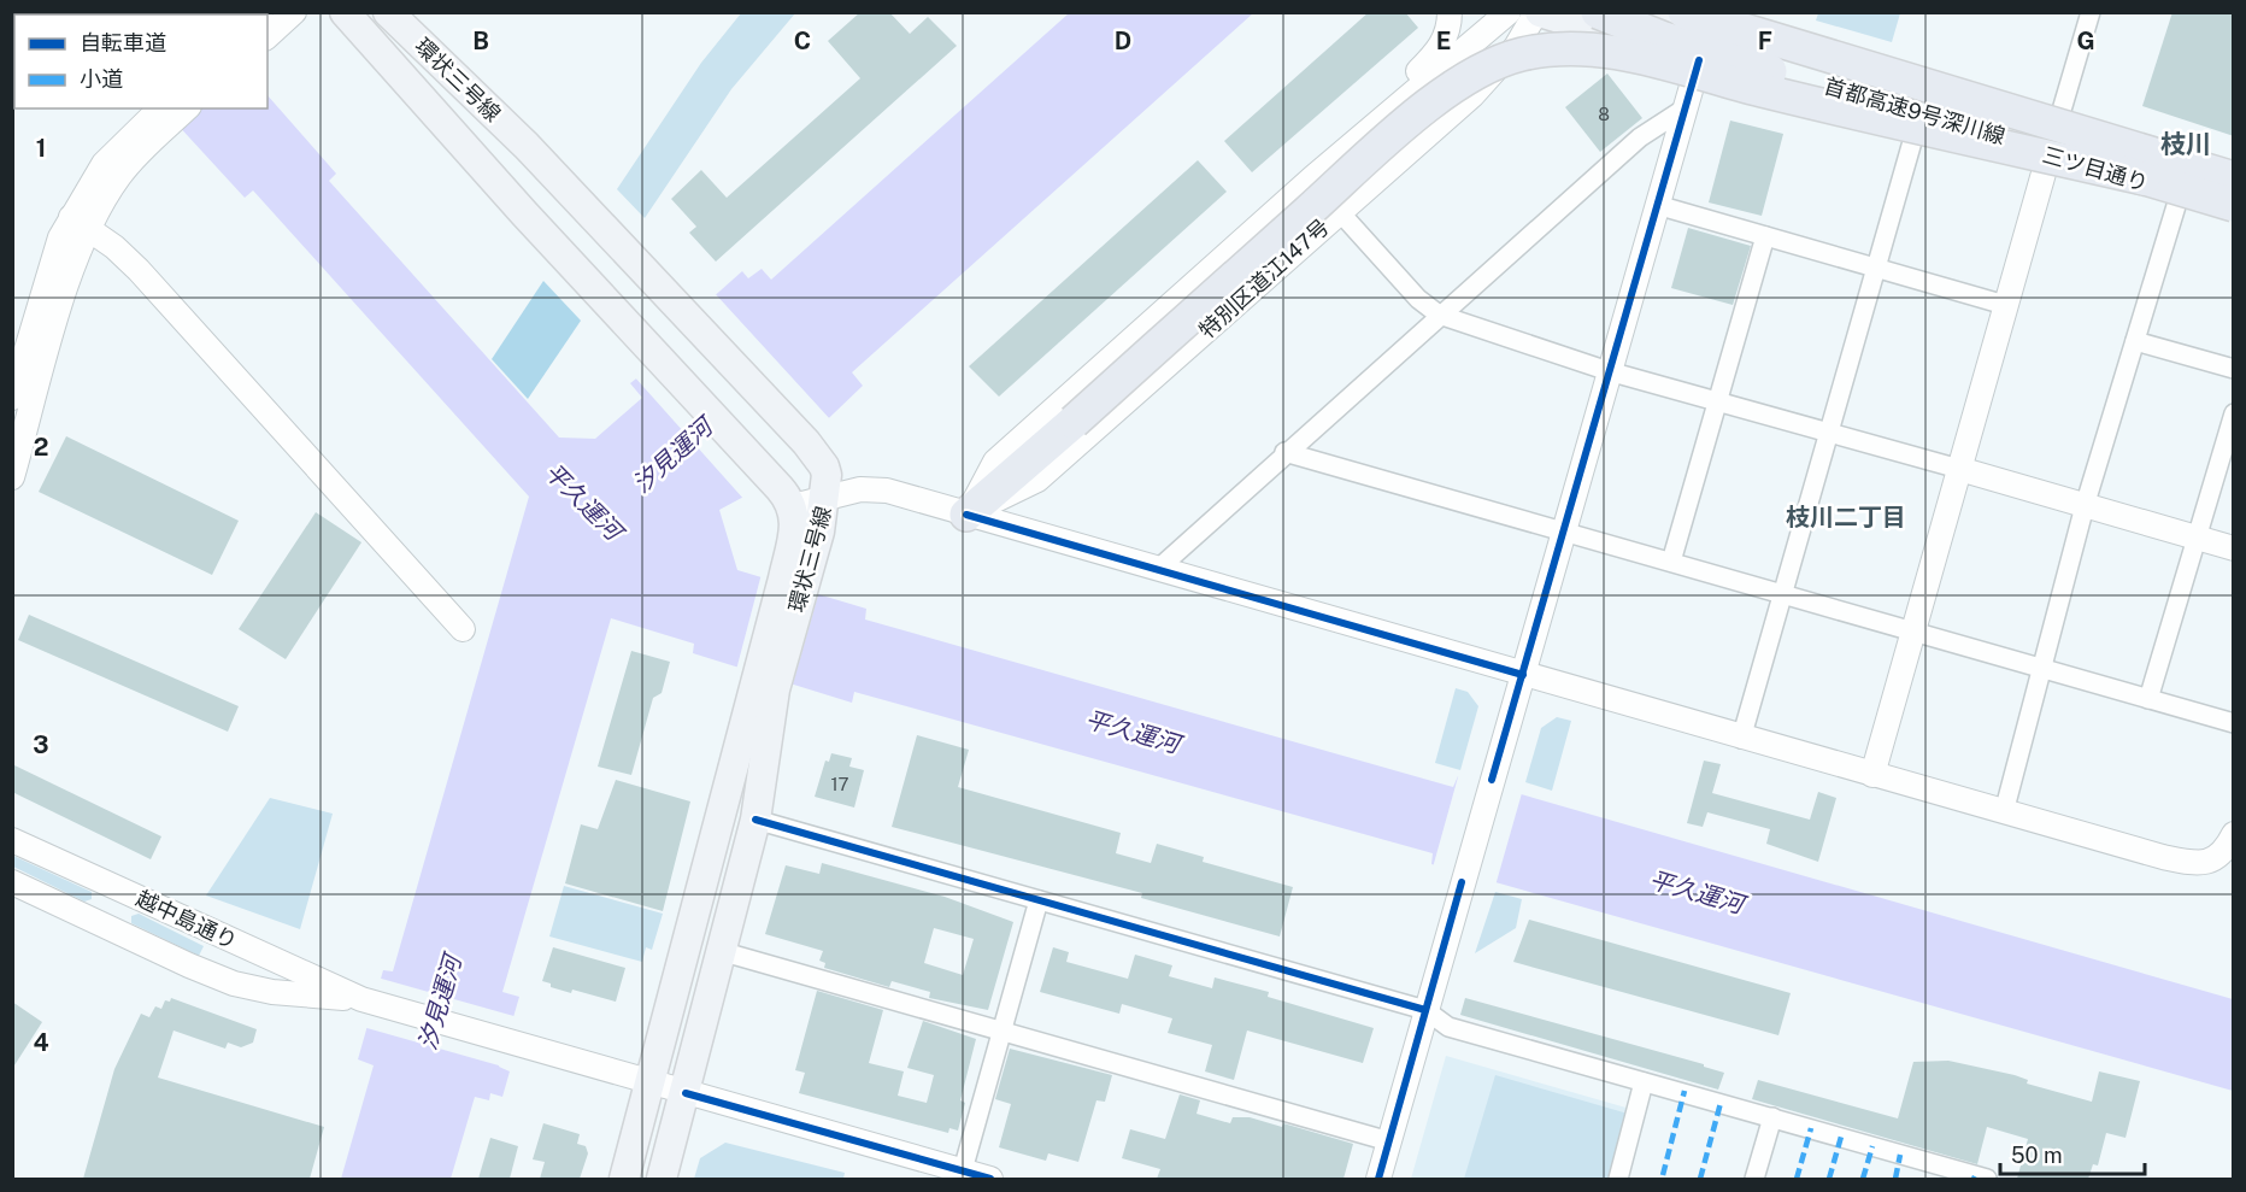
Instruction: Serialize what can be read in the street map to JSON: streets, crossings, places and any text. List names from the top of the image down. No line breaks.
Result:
{"streets":{"highway":["首都高速9号深川線"],"main road":["環状三号線","三ツ目通り"],"street":["特別区道江147号","越中島通り"]},"crossings":[["環状三号線","越中島通り"],["首都高速9号深川線","三ツ目通り"],["三ツ目通り","特別区道江147号"]],"districts":["枝川","枝川二丁目"],"water":["汐見運河","平久運河"],"house_numbers":["8","17"],"legend":["自転車道","小道"],"scale_bar":"50 m","grid":{"columns":["B","C","D","E","F","G"],"rows":["1","2","3","4"]}}
